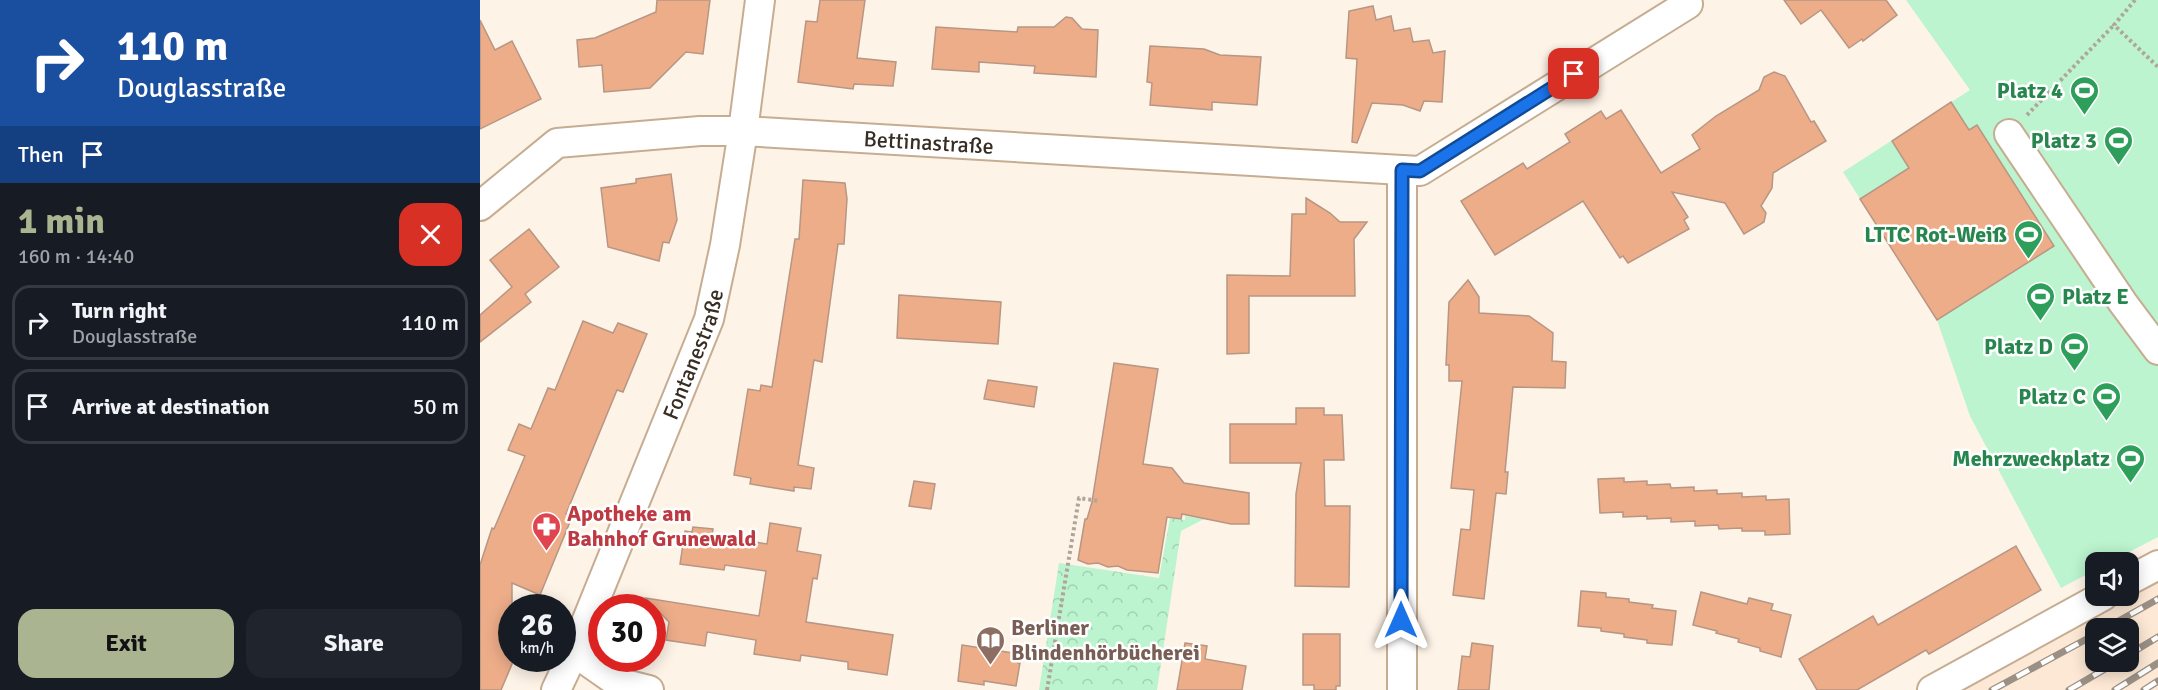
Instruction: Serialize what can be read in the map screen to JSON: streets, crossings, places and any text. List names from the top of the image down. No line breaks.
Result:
{"streets":{"street":["Bettinastraße","Fontanestraße"]},"crossings":[["Bettinastraße","Fontanestraße"]],"places":{"sports":["Platz 4","Platz 3","LTTC Rot-Weiß","Platz E","Platz D","Platz C","Mehrzweckplatz"],"pharmacy":["Apotheke am Bahnhof Grunewald"],"library":["Berliner Blindenhörbücherei"]},"page":{"turn":["110 m","Douglasstraße"],"then":"Then","heading":["1 min","160 m · 14:40"],"list":[{"name":"Turn right","note":"Douglasstraße","value":"110 m"},{"name":"Arrive at destination","value":"50 m"}],"speed":"26 km/h","limit":"30","buttons":["Exit","Share"]}}
